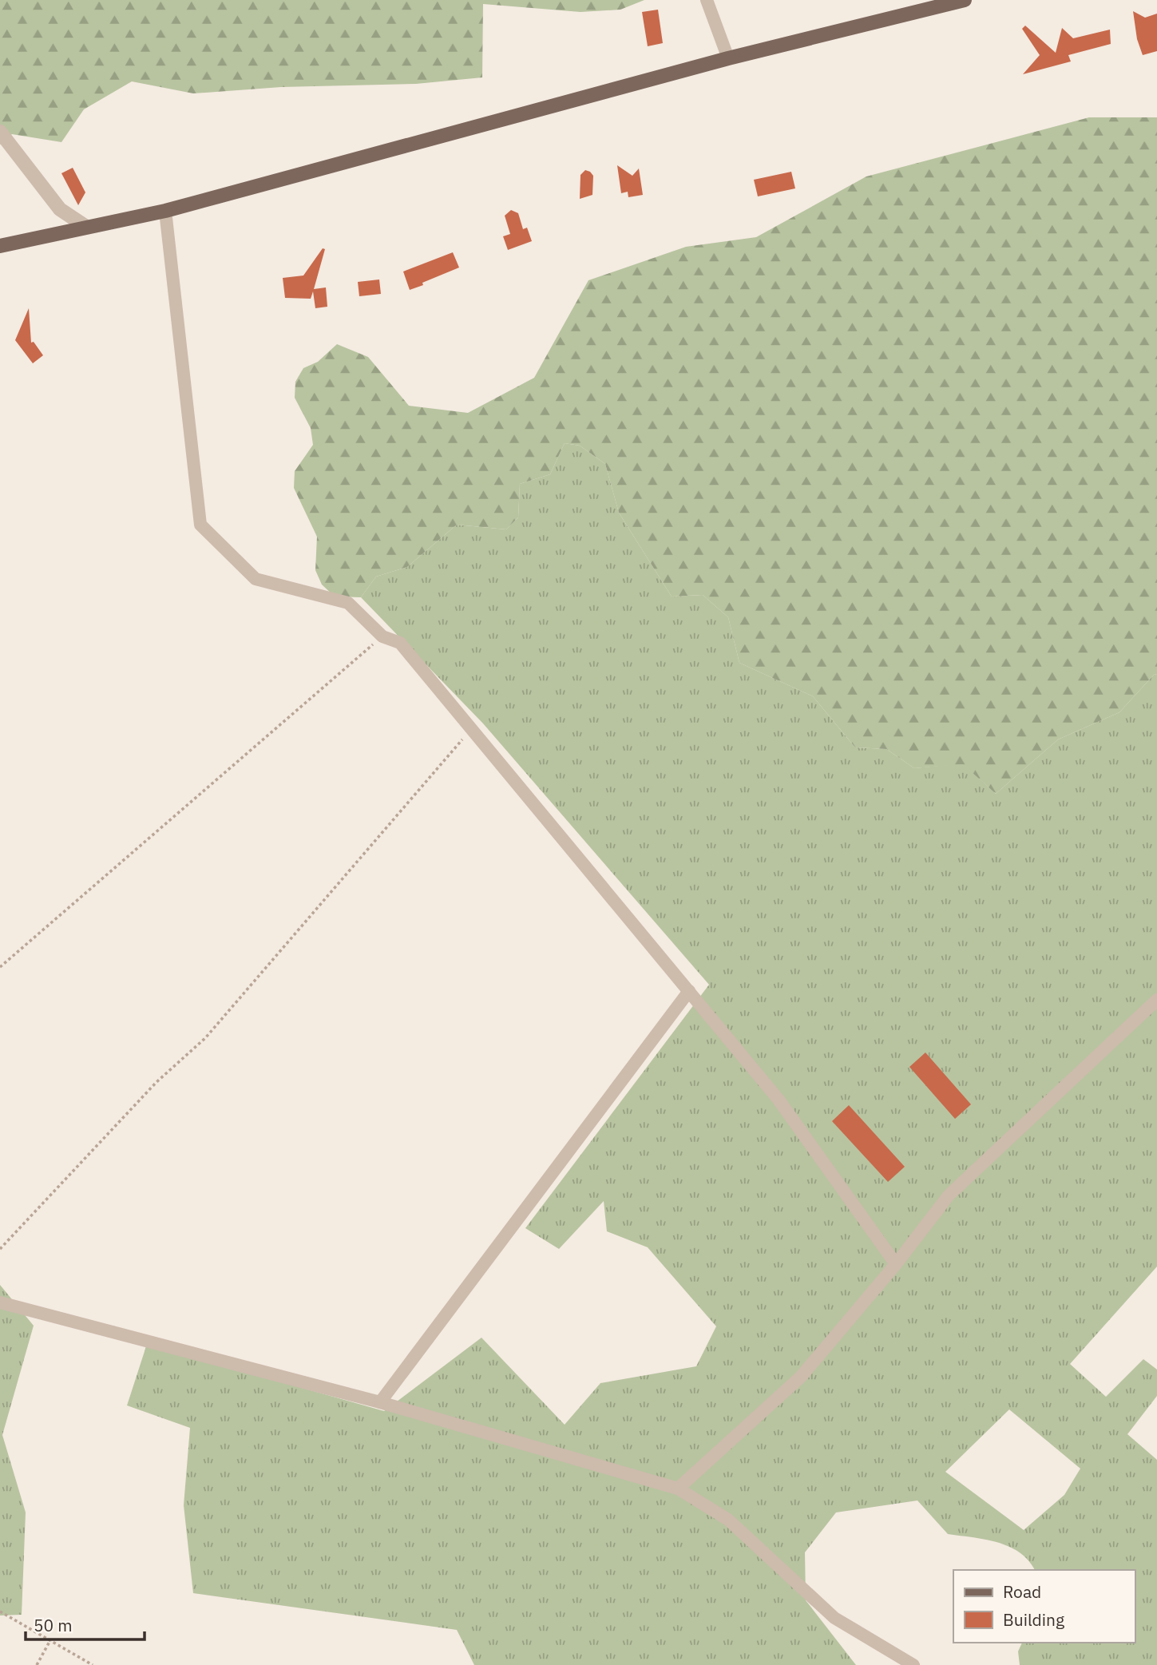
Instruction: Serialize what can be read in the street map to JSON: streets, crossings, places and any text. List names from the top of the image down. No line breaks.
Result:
{"legend":["Road","Building"],"scale_bar":"50 m"}
